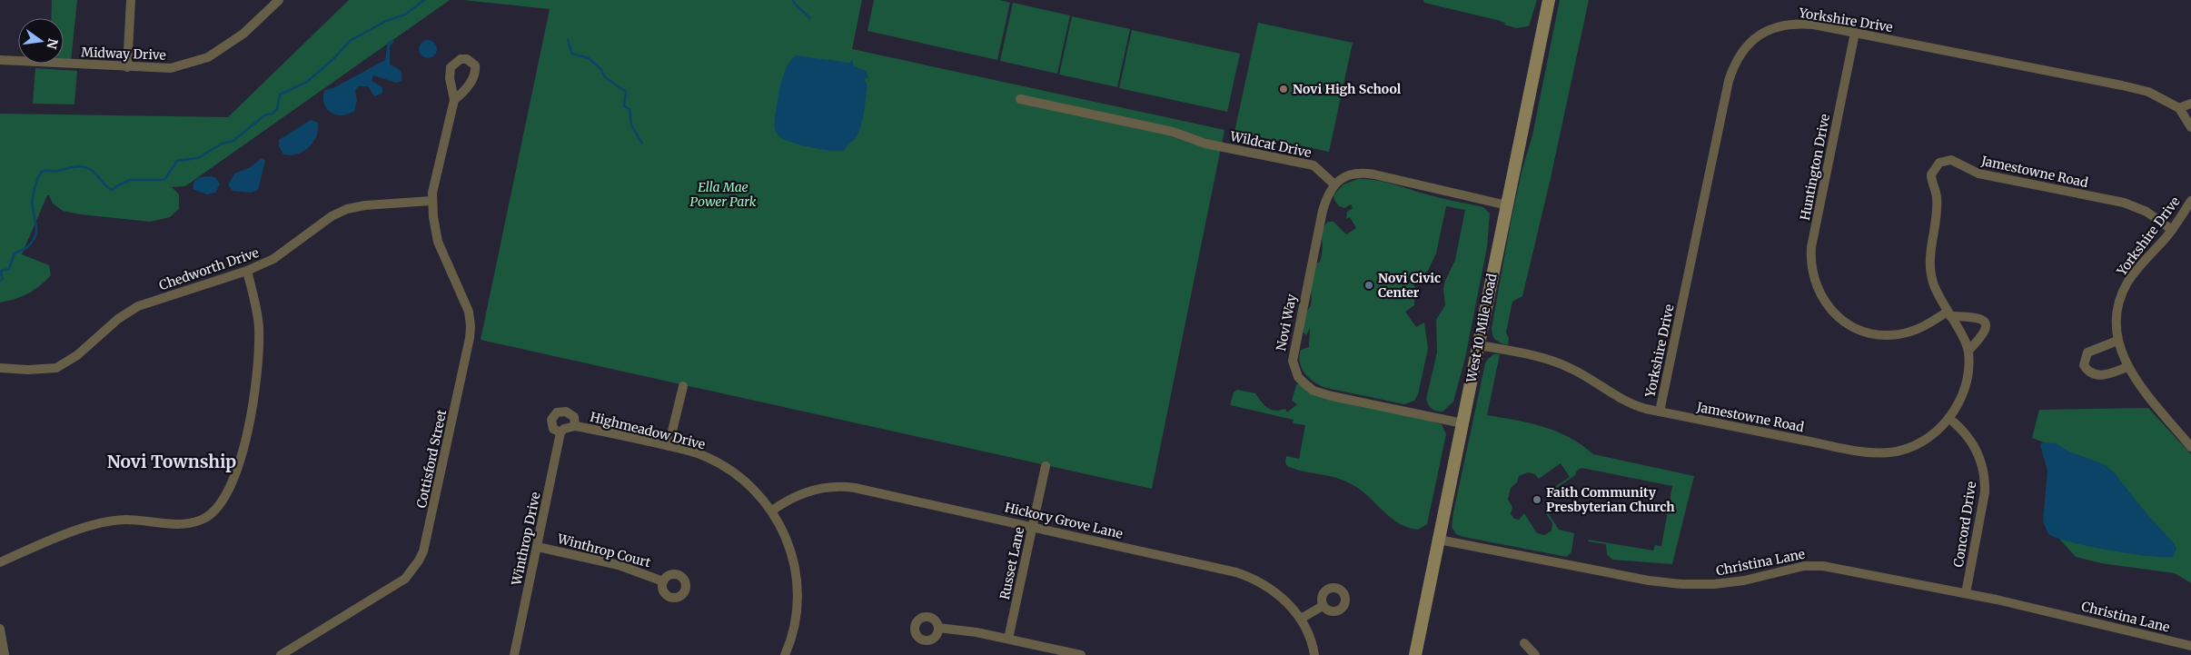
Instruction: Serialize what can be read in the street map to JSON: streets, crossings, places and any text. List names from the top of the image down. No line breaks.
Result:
{"streets":{"main road":["West 10 Mile Road"],"street":["Yorkshire Drive","Midway Drive","Wildcat Drive","Huntington Drive","Jamestowne Road","Chedworth Drive","Novi Way","Highmeadow Drive","Cottisford Street","Hickory Grove Lane","Concord Drive","Winthrop Drive","Winthrop Court","Christina Lane","Russet Lane"]},"crossings":[["Yorkshire Drive","Huntington Drive"],["Yorkshire Drive","Jamestowne Road"],["Wildcat Drive","Novi Way"],["Huntington Drive","Jamestowne Road"],["Jamestowne Road","West 10 Mile Road"],["Jamestowne Road","Concord Drive"],["Chedworth Drive","Cottisford Street"],["Novi Way","West 10 Mile Road"],["West 10 Mile Road","Christina Lane"],["Highmeadow Drive","Hickory Grove Lane"],["Highmeadow Drive","Winthrop Drive"],["Hickory Grove Lane","Russet Lane"],["Concord Drive","Christina Lane"],["Winthrop Drive","Winthrop Court"]],"districts":["Novi Township"],"parks":["Ella Mae Power Park"],"places":["Novi High School","Novi Civic Center","Faith Community Presbyterian Church"],"north":"right"}
